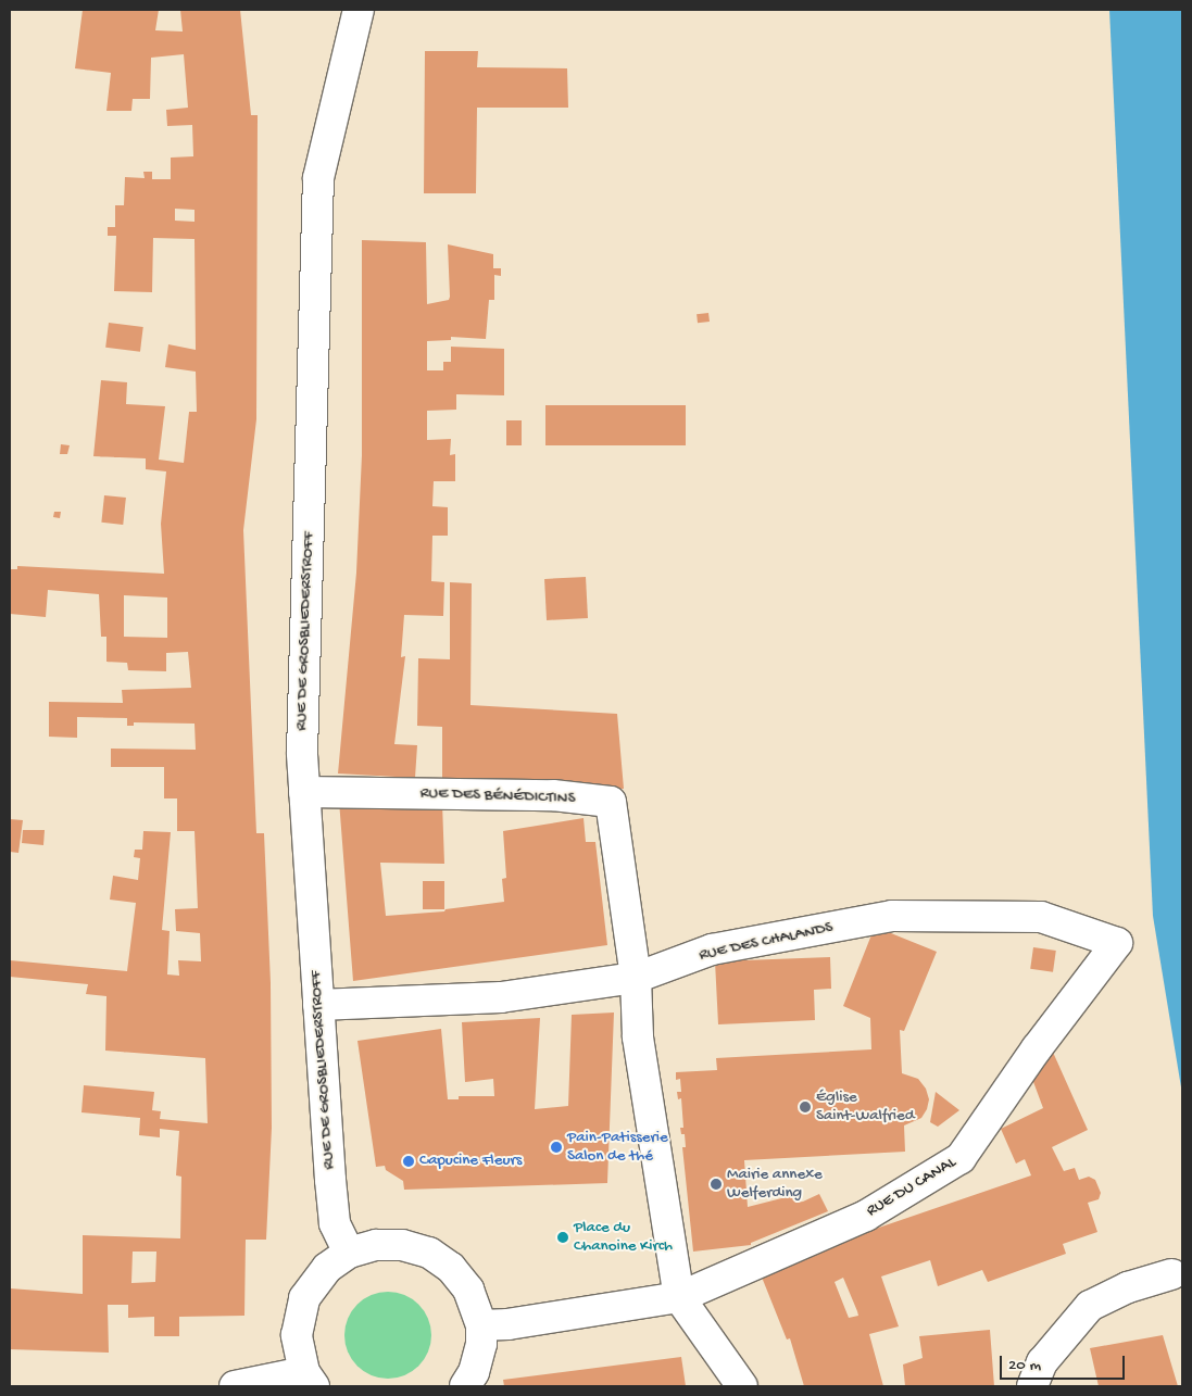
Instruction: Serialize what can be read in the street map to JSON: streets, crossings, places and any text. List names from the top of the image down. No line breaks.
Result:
{"streets":{"street":["RUE DE GROSBLIEDERSTROFF","RUE DES BÉNÉDICTINS","RUE DES CHALANDS","RUE DU CANAL"]},"crossings":[["RUE DE GROSBLIEDERSTROFF","RUE DES BÉNÉDICTINS"],["RUE DE GROSBLIEDERSTROFF","RUE DES CHALANDS"],["RUE DES BÉNÉDICTINS","RUE DES CHALANDS"],["RUE DES CHALANDS","RUE DU CANAL"]],"places":["Église Saint-Walfried","Pain-Patisserie Salon de thé","Capucine Fleurs","Mairie annexe Welferding","Place du Chanoine Kirch"],"scale_bar":"20 m"}
